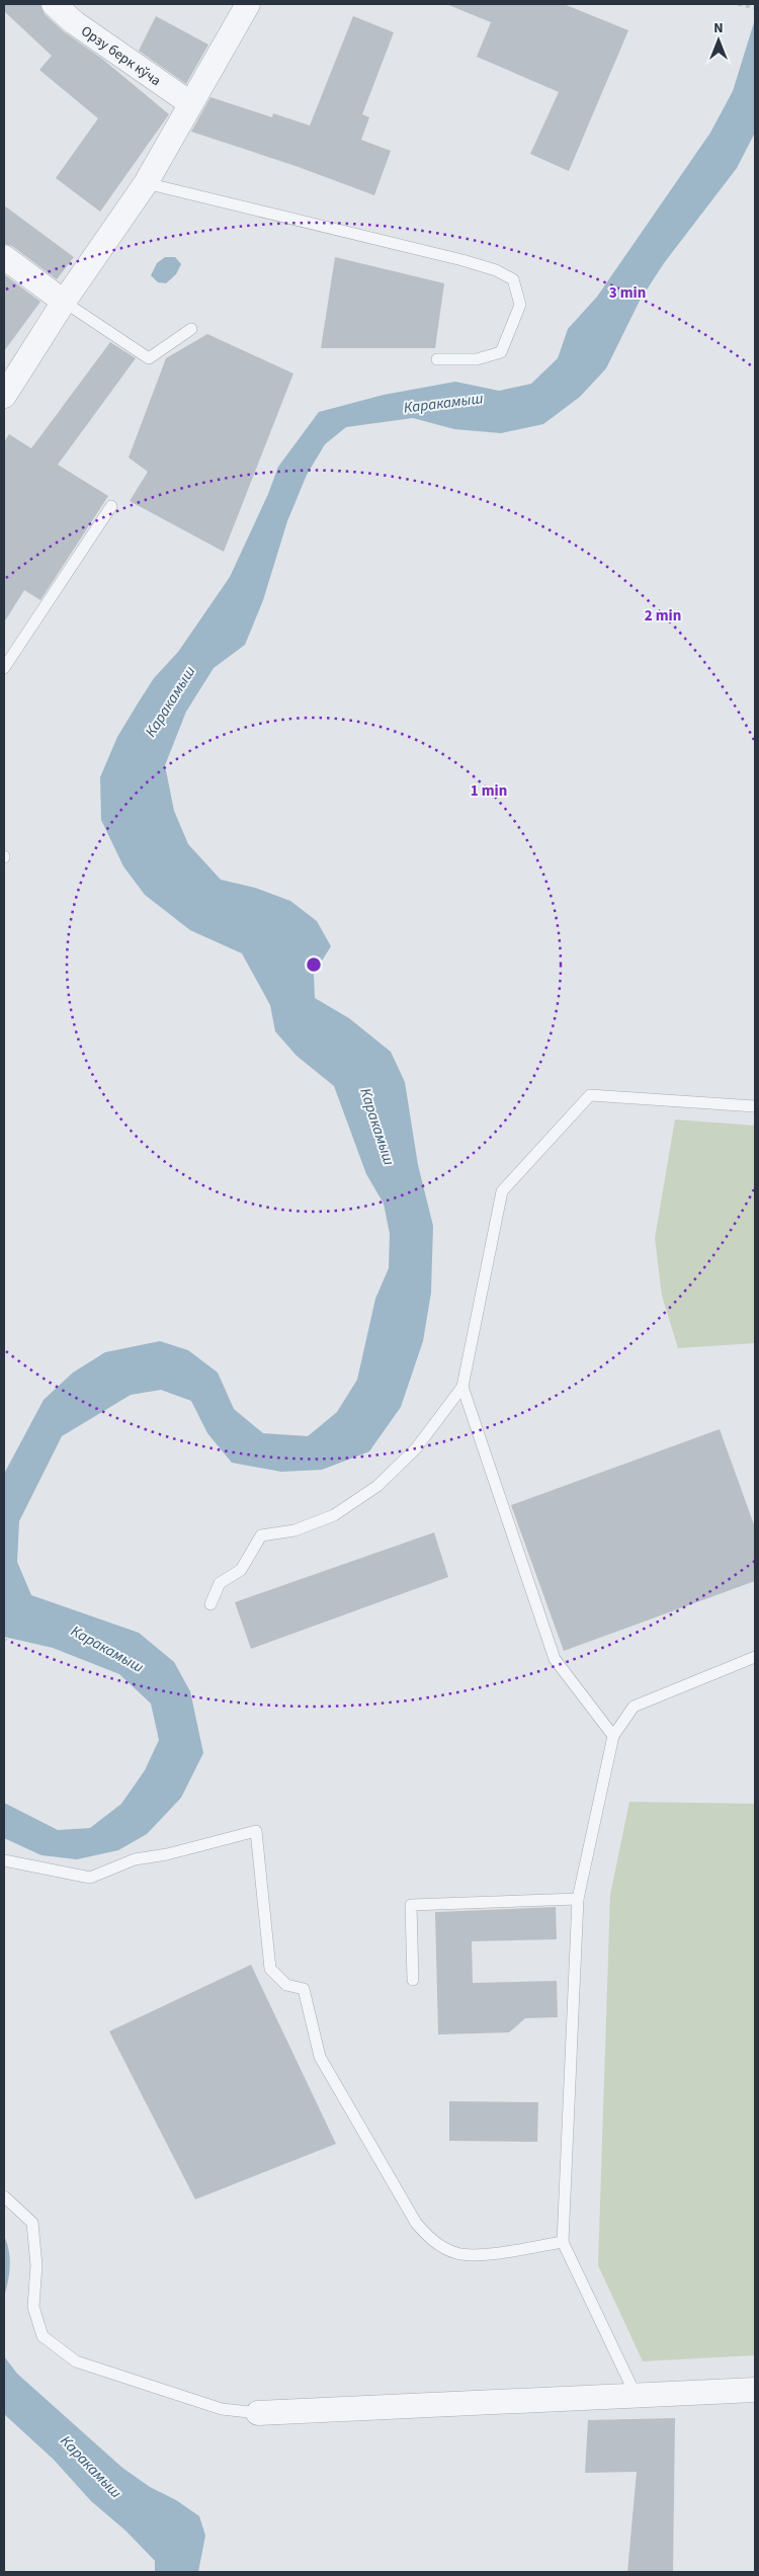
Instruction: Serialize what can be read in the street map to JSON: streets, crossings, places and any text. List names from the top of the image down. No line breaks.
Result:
{"streets":{"street":["Орзу берк кўча"]},"water":["Каракамыш"],"north":"top","rings":["3 min","2 min","1 min"]}
